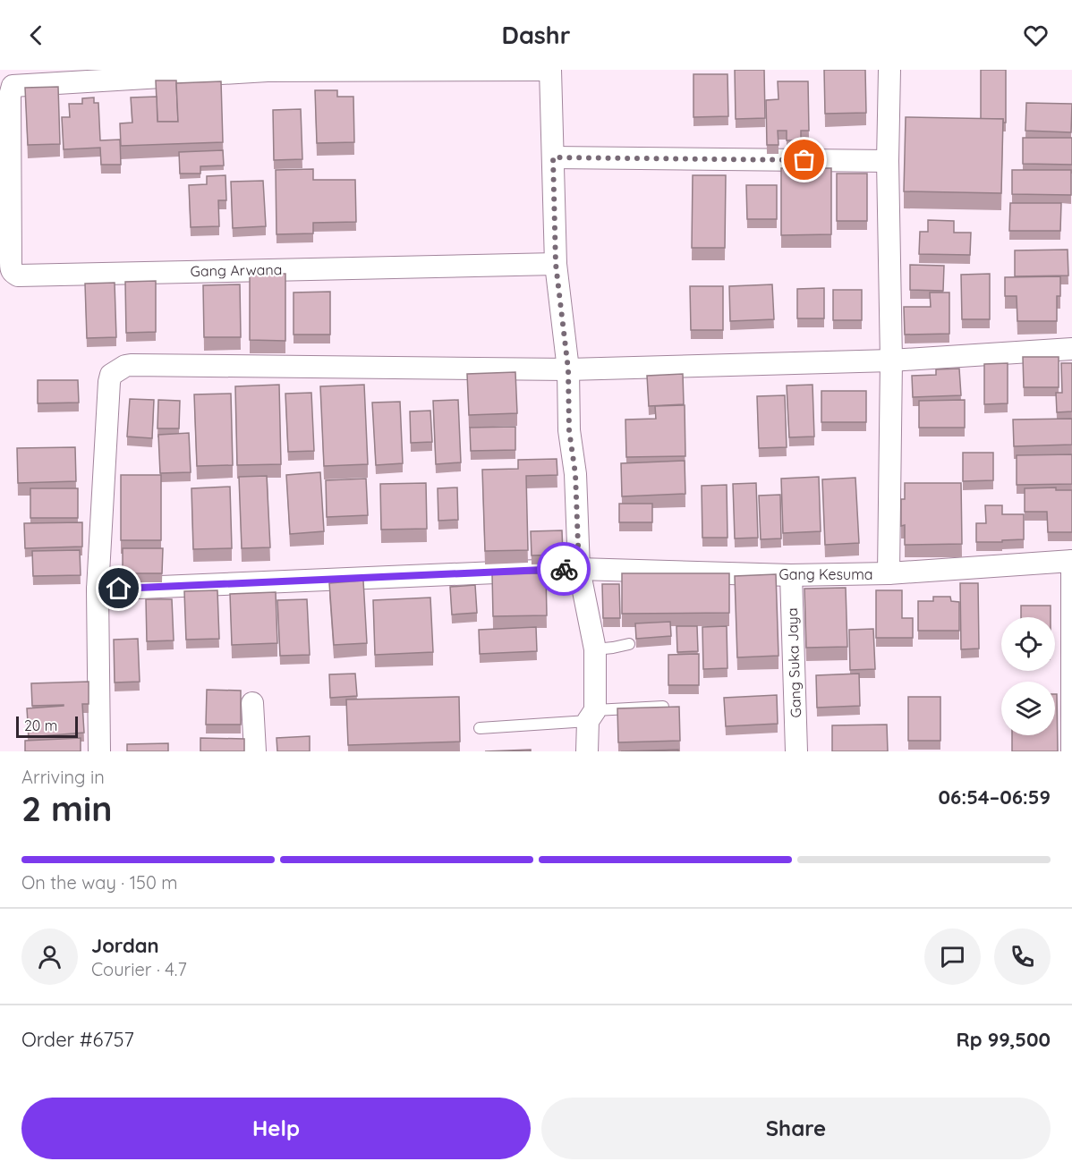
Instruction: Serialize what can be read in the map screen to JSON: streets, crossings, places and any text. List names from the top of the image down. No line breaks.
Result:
{"streets":{"street":["Gang Arwana","Gang Kesuma","Gang Suka Jaya"]},"crossings":[["Gang Kesuma","Gang Suka Jaya"]],"scale_bar":"20 m","page":{"header":"Dashr","scale":"20 m","heading":["2 min","Arriving in","06:54–06:59"],"panel":["Jordan","Courier · 4.7","Order #6757","Rp 99,500"],"bar":"On the way · 150 m","buttons":["Help","Share"]}}
